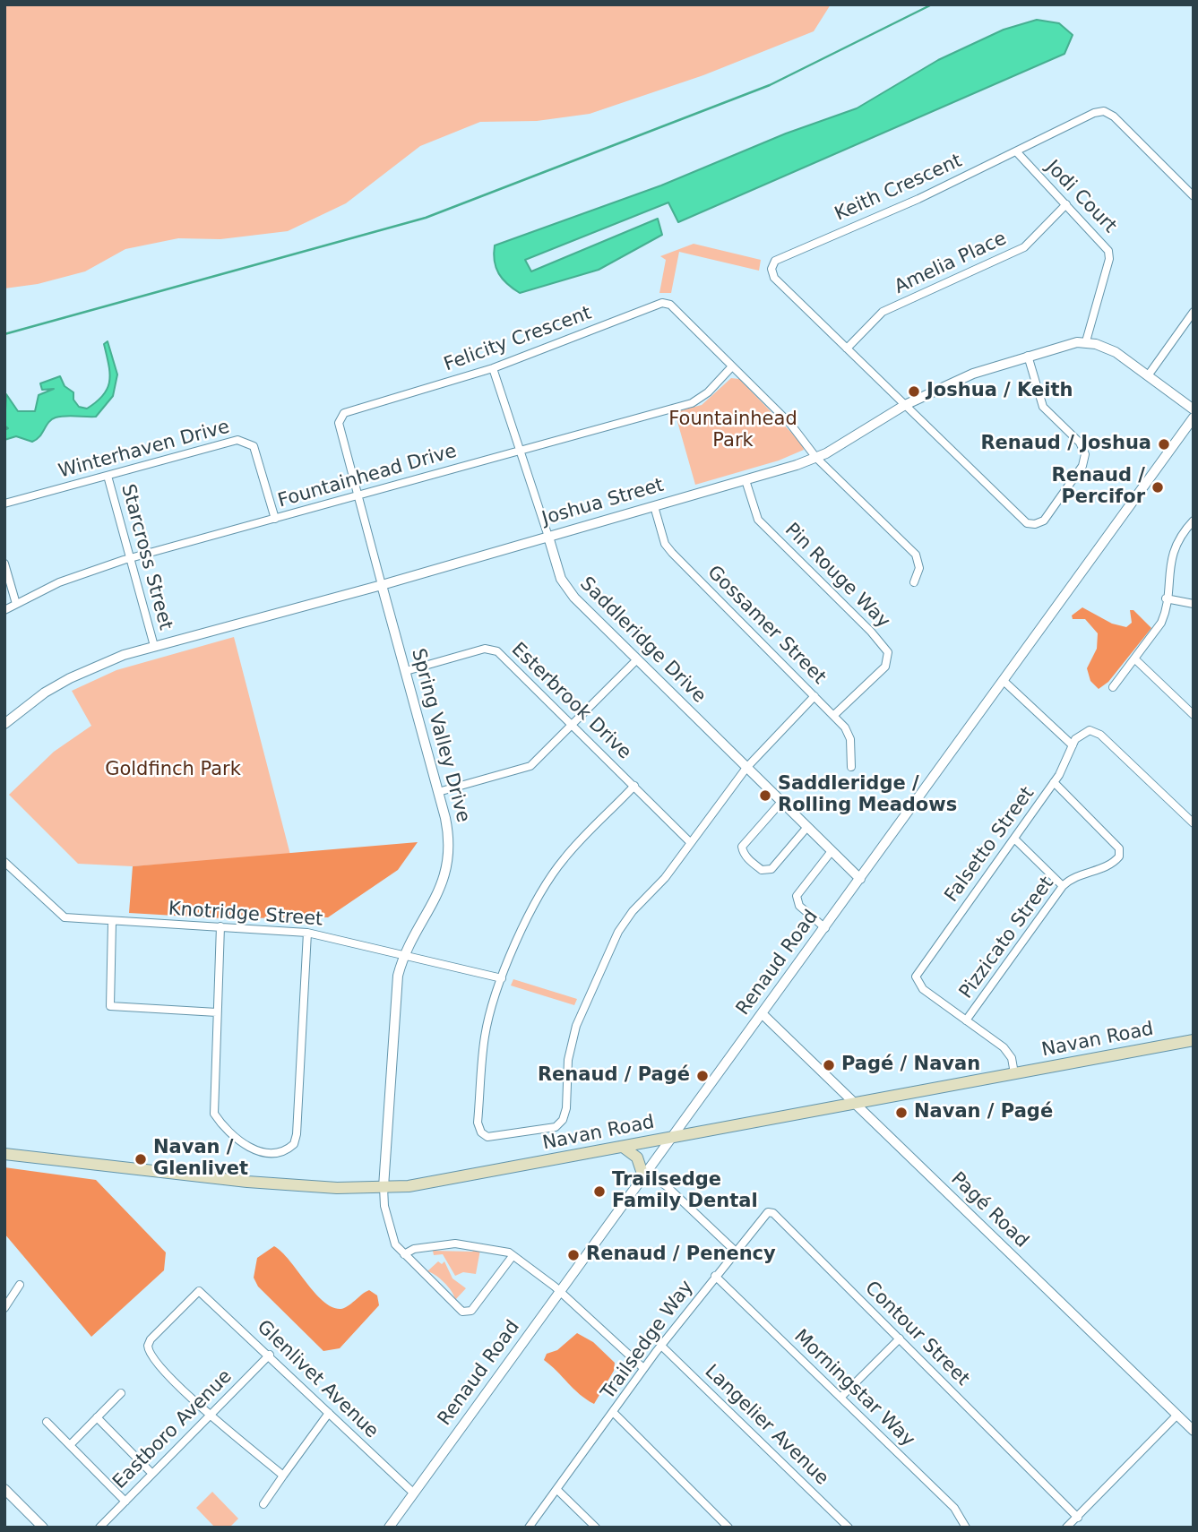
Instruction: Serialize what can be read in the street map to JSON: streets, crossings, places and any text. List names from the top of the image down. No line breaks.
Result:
{"streets":{"main road":["Navan Road"],"street":["Keith Crescent","Jodi Court","Amelia Place","Felicity Crescent","Winterhaven Drive","Fountainhead Drive","Joshua Street","Starcross Street","Pin Rouge Way","Gossamer Street","Saddleridge Drive","Esterbrook Drive","Spring Valley Drive","Falsetto Street","Knotridge Street","Pizzicato Street","Renaud Road","Pagé Road","Contour Street","Trailsedge Way","Glenlivet Avenue","Morningstar Way","Langelier Avenue","Eastboro Avenue"]},"crossings":[["Keith Crescent","Jodi Court"],["Keith Crescent","Amelia Place"],["Keith Crescent","Joshua Street"],["Jodi Court","Amelia Place"],["Jodi Court","Joshua Street"],["Felicity Crescent","Fountainhead Drive"],["Felicity Crescent","Joshua Street"],["Felicity Crescent","Saddleridge Drive"],["Felicity Crescent","Spring Valley Drive"],["Winterhaven Drive","Fountainhead Drive"],["Winterhaven Drive","Starcross Street"],["Fountainhead Drive","Starcross Street"],["Fountainhead Drive","Saddleridge Drive"],["Joshua Street","Starcross Street"],["Joshua Street","Pin Rouge Way"],["Joshua Street","Gossamer Street"],["Joshua Street","Saddleridge Drive"],["Joshua Street","Spring Valley Drive"],["Pin Rouge Way","Gossamer Street"],["Saddleridge Drive","Renaud Road"],["Esterbrook Drive","Spring Valley Drive"],["Spring Valley Drive","Knotridge Street"],["Spring Valley Drive","Navan Road"],["Falsetto Street","Pizzicato Street"],["Falsetto Street","Navan Road"],["Renaud Road","Navan Road"],["Renaud Road","Pagé Road"],["Renaud Road","Glenlivet Avenue"],["Navan Road","Pagé Road"],["Contour Street","Trailsedge Way"],["Trailsedge Way","Morningstar Way"],["Trailsedge Way","Langelier Avenue"],["Glenlivet Avenue","Eastboro Avenue"]],"parks":["Fountainhead Park","Goldfinch Park"],"places":["Joshua / Keith","Renaud / Joshua","Renaud / Percifor","Saddleridge / Rolling Meadows","Pagé / Navan","Renaud / Pagé","Navan / Pagé","Navan / Glenlivet","Trailsedge Family Dental","Renaud / Penency"]}
